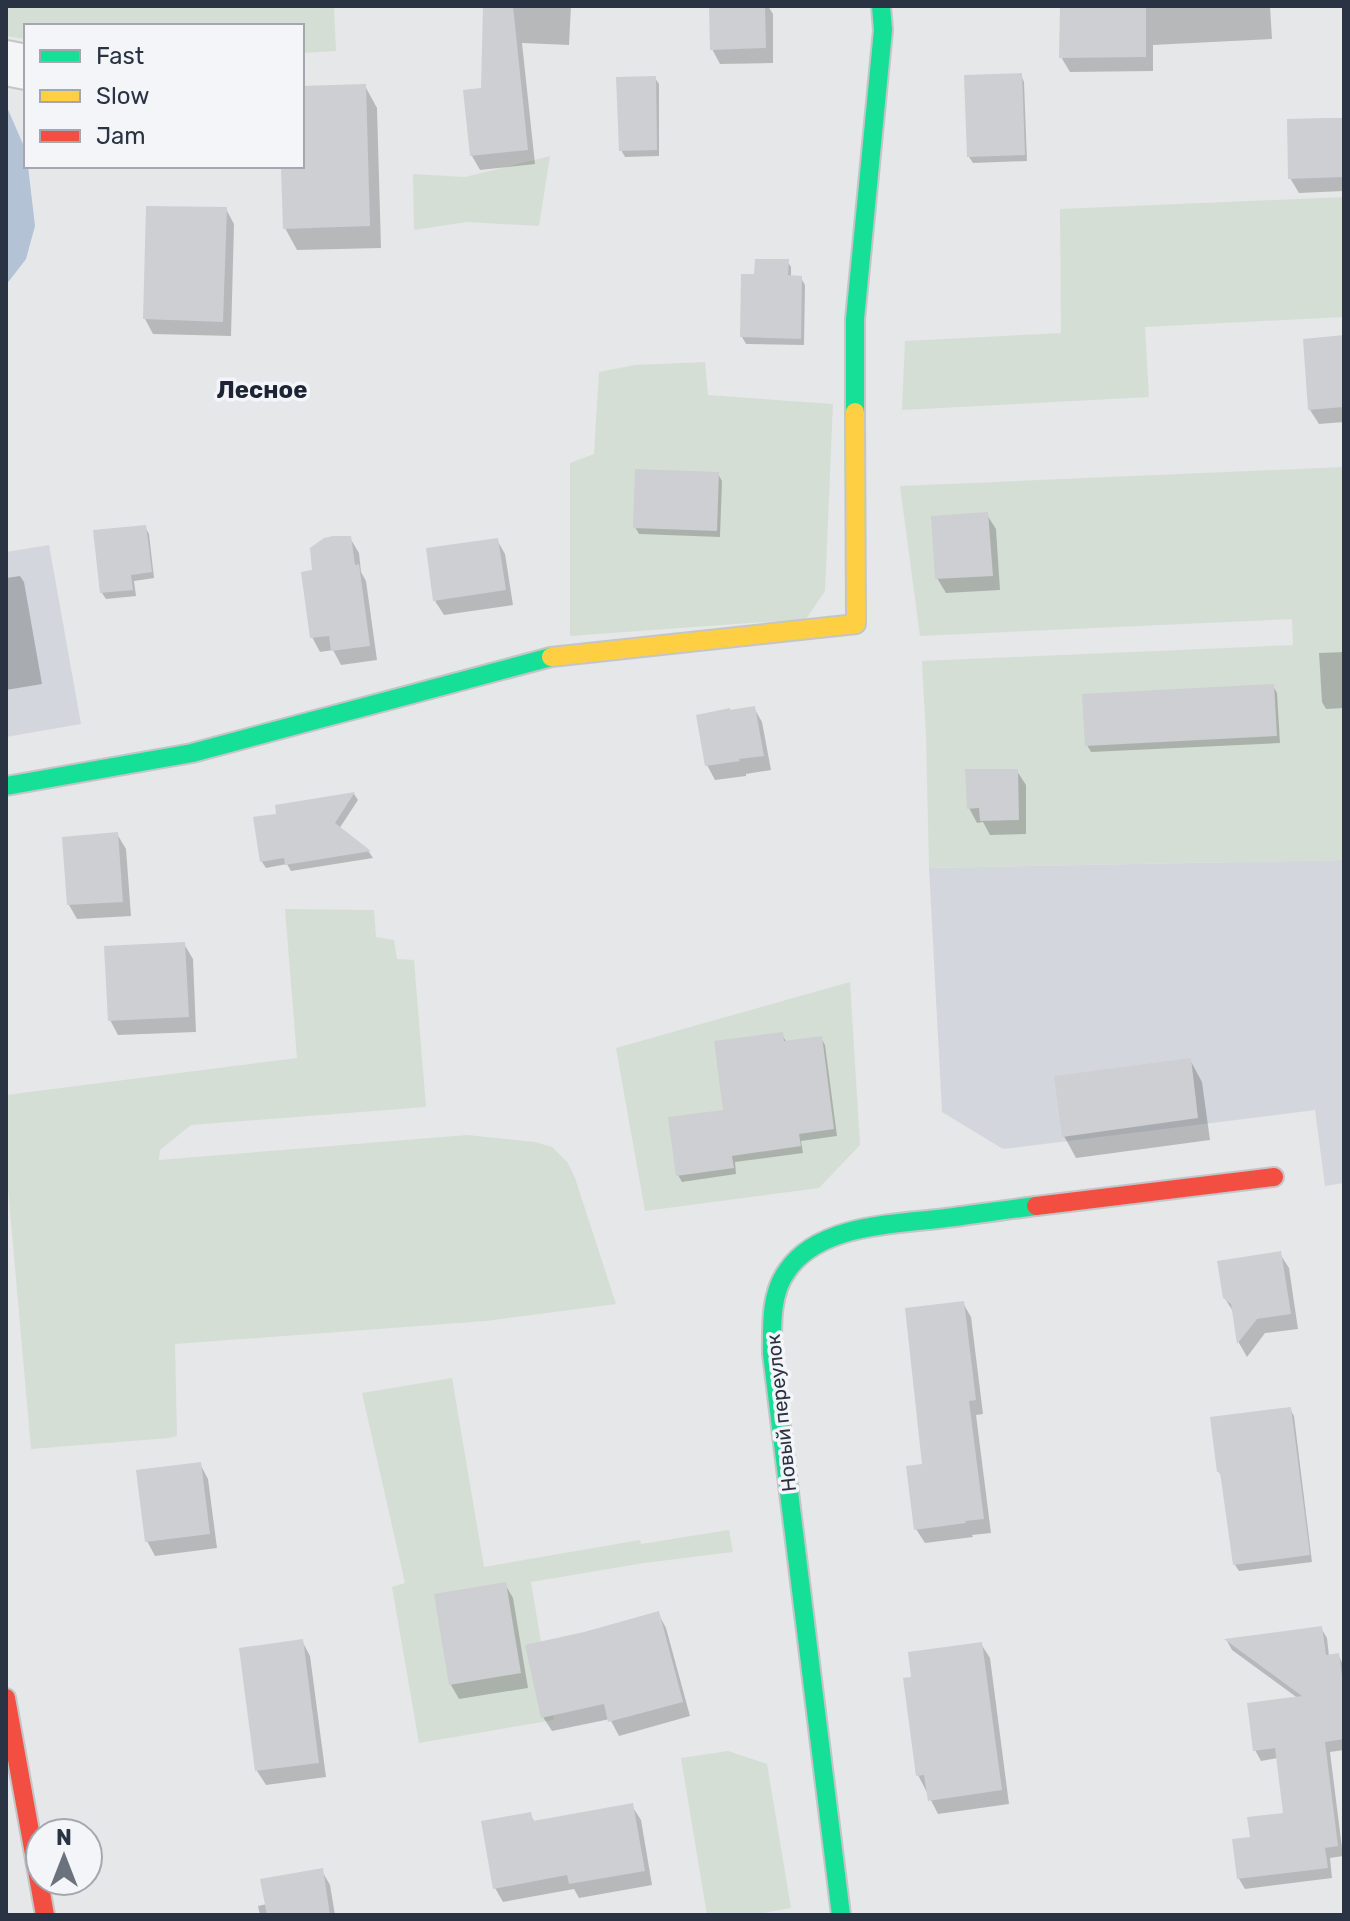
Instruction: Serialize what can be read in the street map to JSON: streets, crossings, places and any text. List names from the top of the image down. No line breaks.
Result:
{"streets":{"street":["Новый переулок"]},"districts":["Лесное"],"legend":["Fast","Slow","Jam"],"north":"top"}
